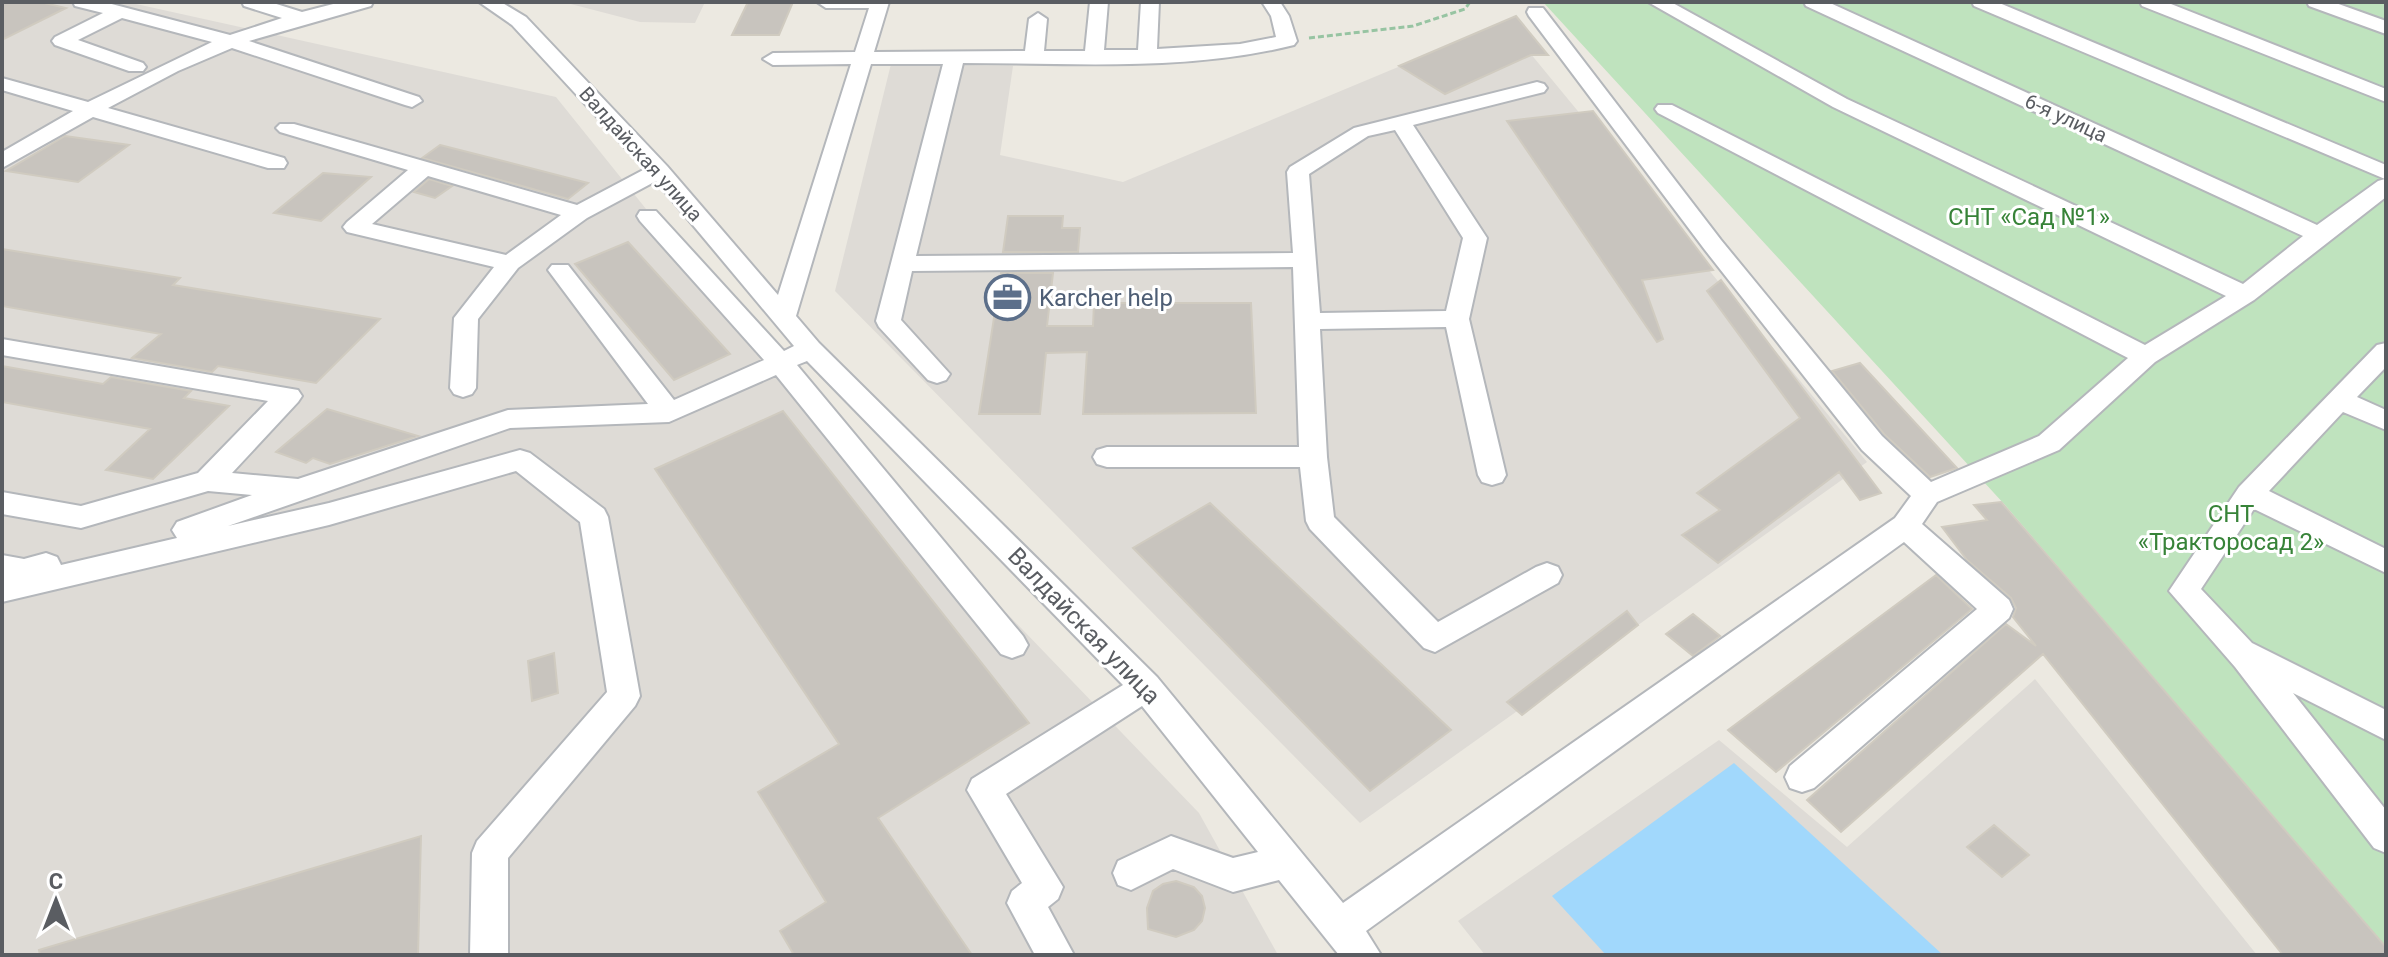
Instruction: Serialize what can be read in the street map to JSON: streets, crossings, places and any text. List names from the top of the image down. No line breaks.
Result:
{"streets":{"street":["6-я улица","Валдайская улица"]},"parks":["СНТ «Сад №1»","СНТ «Тракторосад 2»"],"places":{"office":["Karcher help"]},"north":"top"}
